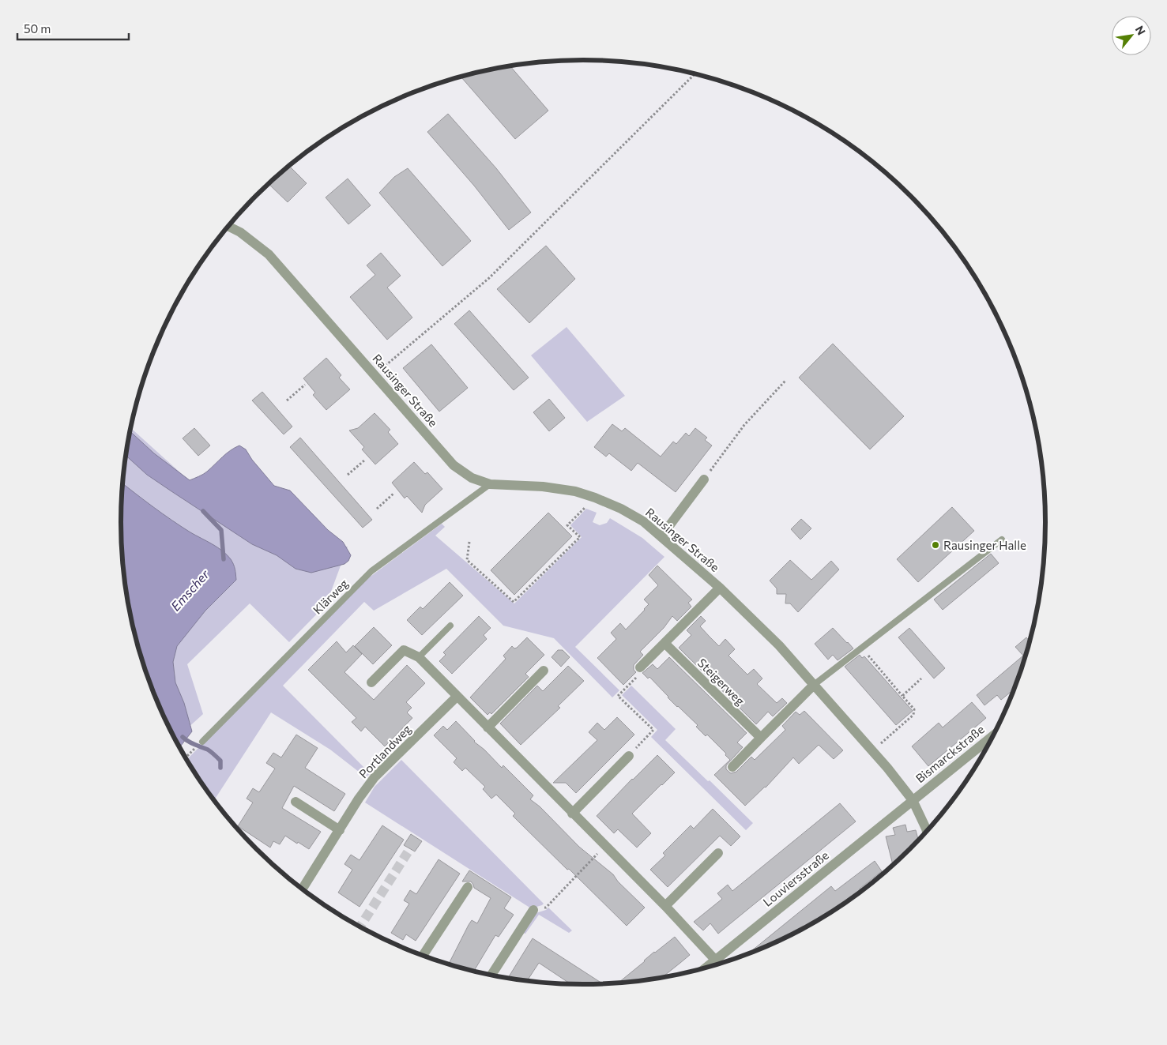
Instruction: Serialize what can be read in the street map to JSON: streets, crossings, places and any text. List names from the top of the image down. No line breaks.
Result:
{"streets":{"street":["Rausinger Straße","Steigerweg","Portlandweg","Bismarckstraße","Louviersstraße"],"lane":["Klärweg"]},"crossings":[["Rausinger Straße","Klärweg"],["Rausinger Straße","Bismarckstraße"],["Rausinger Straße","Louviersstraße"],["Bismarckstraße","Louviersstraße"]],"water":["Emscher"],"places":["Rausinger Halle"],"scale_bar":"50 m","north":"top right"}
